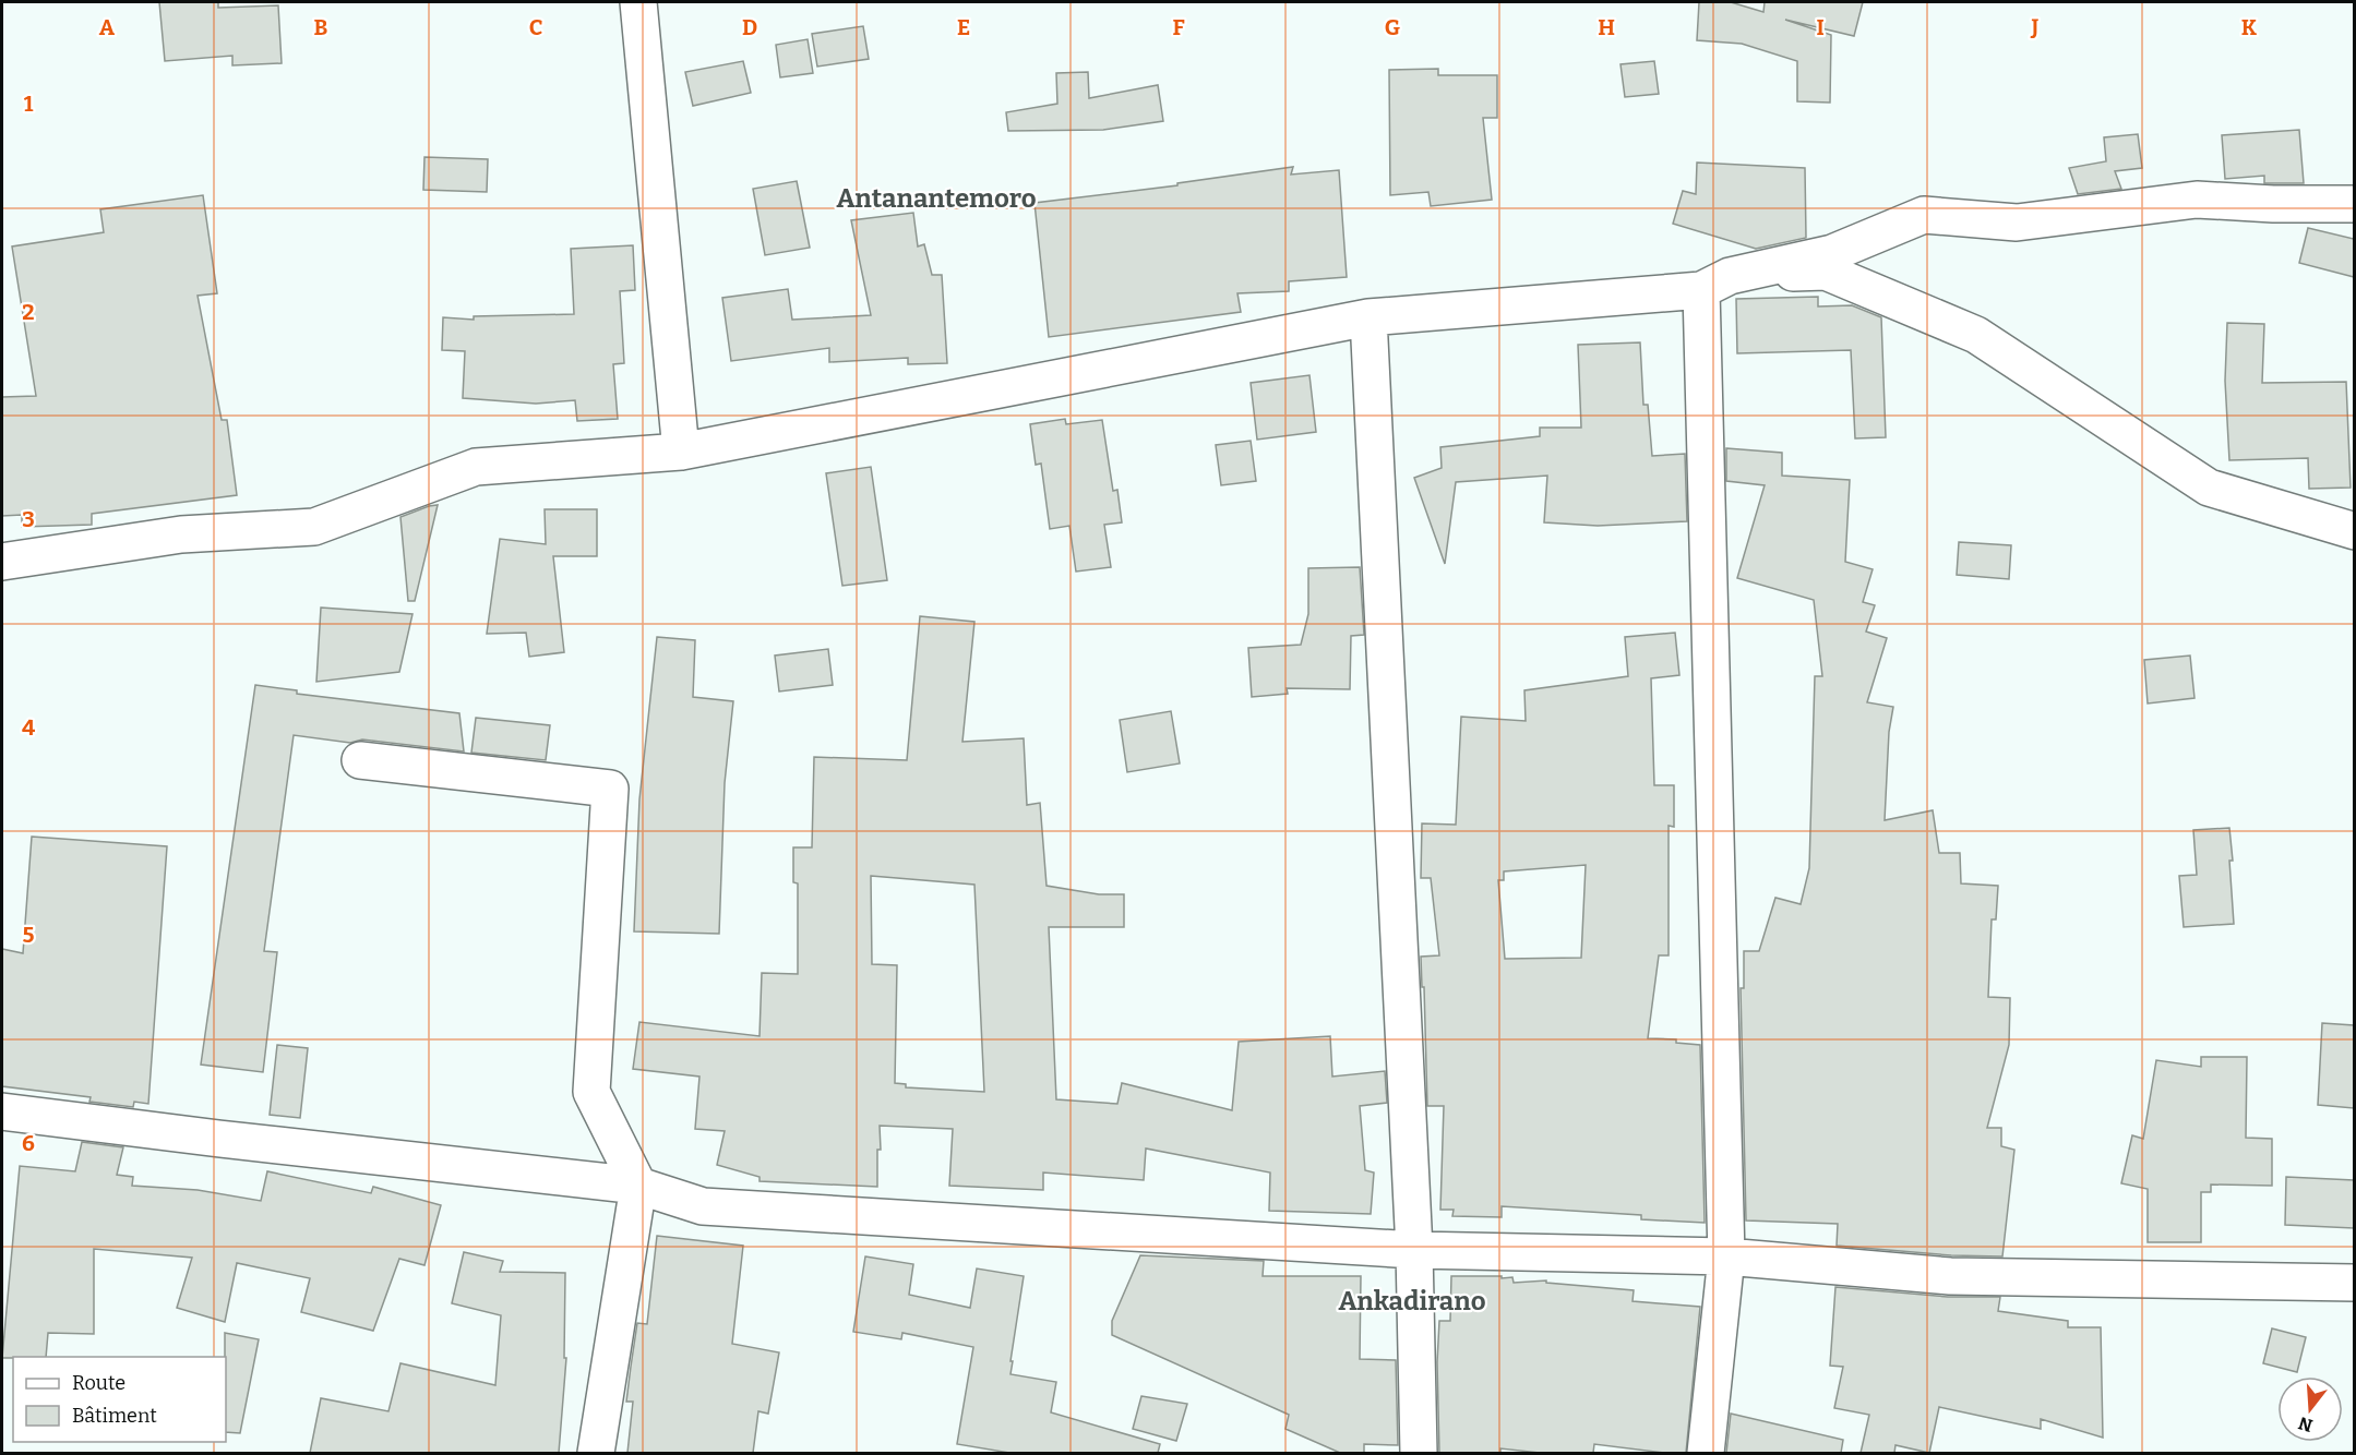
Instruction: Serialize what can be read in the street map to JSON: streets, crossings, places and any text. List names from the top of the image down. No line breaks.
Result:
{"districts":["Antanantemoro","Ankadirano"],"legend":["Route","Bâtiment"],"north":"bottom","grid":{"columns":["A","B","C","D","E","F","G","H","I","J","K"],"rows":["1","2","3","4","5","6"]}}
